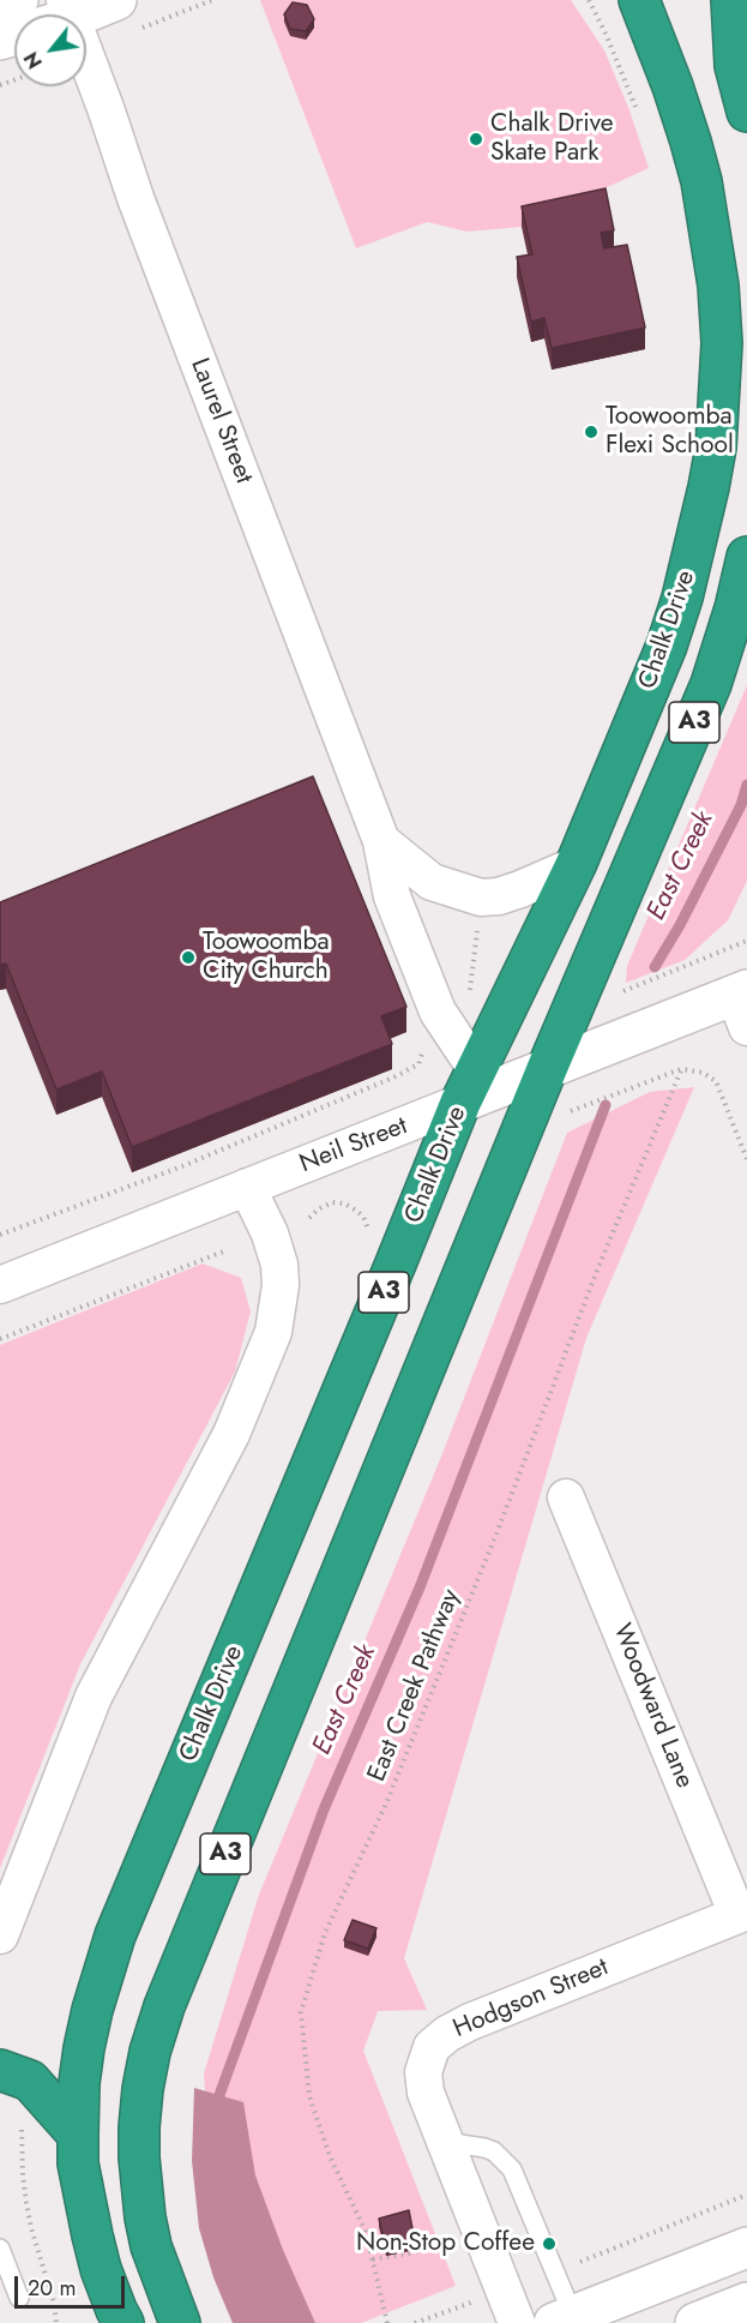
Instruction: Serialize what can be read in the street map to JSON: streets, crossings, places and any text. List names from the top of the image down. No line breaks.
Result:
{"streets":{"highway":["Chalk Drive","A3"],"street":["Laurel Street","Neil Street","Woodward Lane","Hodgson Street"],"path":["East Creek Pathway"]},"crossings":[["Laurel Street","Chalk Drive"],["Laurel Street","Neil Street"],["Chalk Drive","Neil Street"],["A3","Neil Street"],["Woodward Lane","Hodgson Street"]],"water":["East Creek"],"places":["Chalk Drive Skate Park","Toowoomba Flexi School","Toowoomba City Church","Non-Stop Coffee"],"scale_bar":"20 m","north":"bottom left"}
